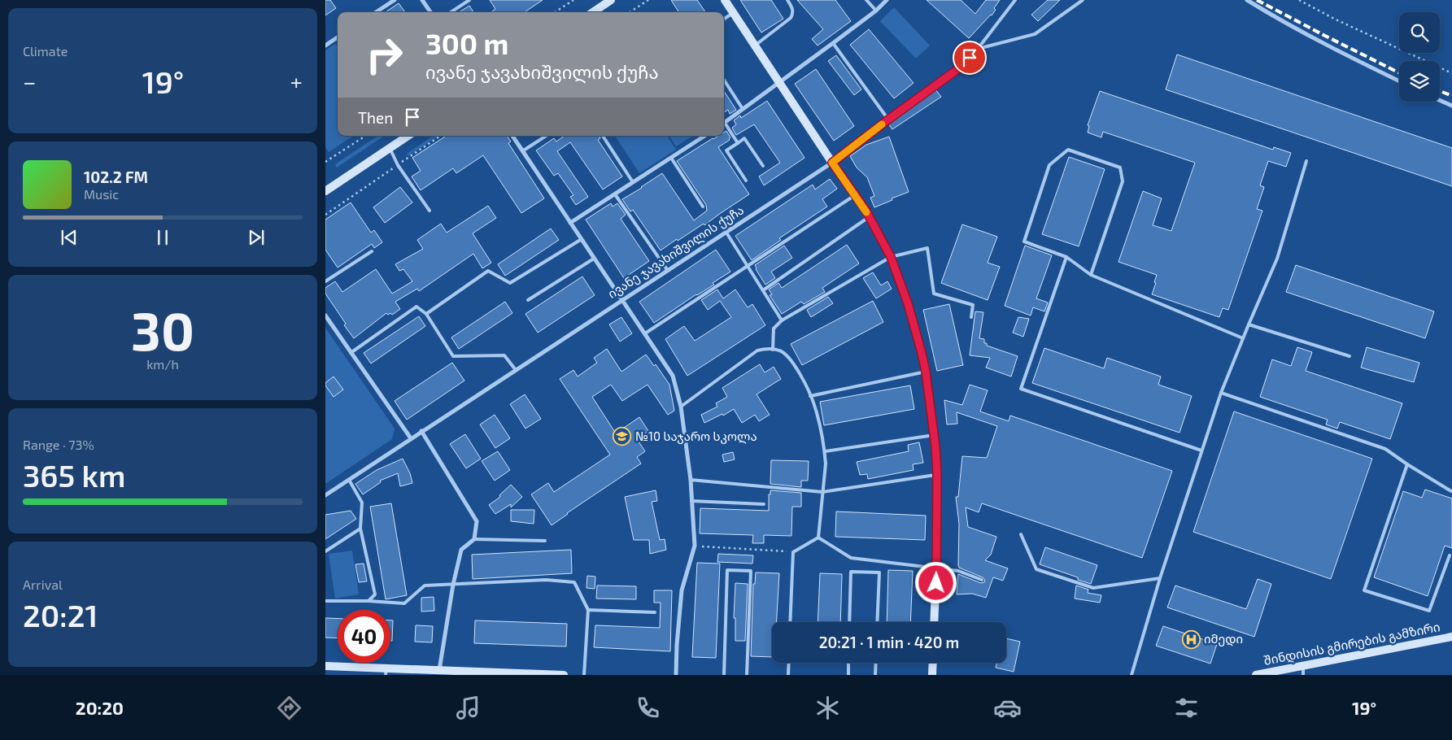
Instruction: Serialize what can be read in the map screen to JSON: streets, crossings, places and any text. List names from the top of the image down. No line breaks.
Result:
{"streets":{"street":["ივანე ჯავახიშვილის ქუჩა","შინდისის გმირების გამზირი"]},"places":{"school or university":["№10 საჯარო სკოლა"],"hospital":["იმედი"]},"page":{"tile":["Climate",["30","km/h"],["Range · 73%","365 km"],["Arrival","20:21"]],"turn":["300 m","ივანე ჯავახიშვილის ქუჩა"],"heat":["−","19°","+"],"then":"Then","song":["102.2 FM","Music"],"limit":"40","trip":"20:21 · 1 min · 420 m","tabs":["20:20","19°"]}}
